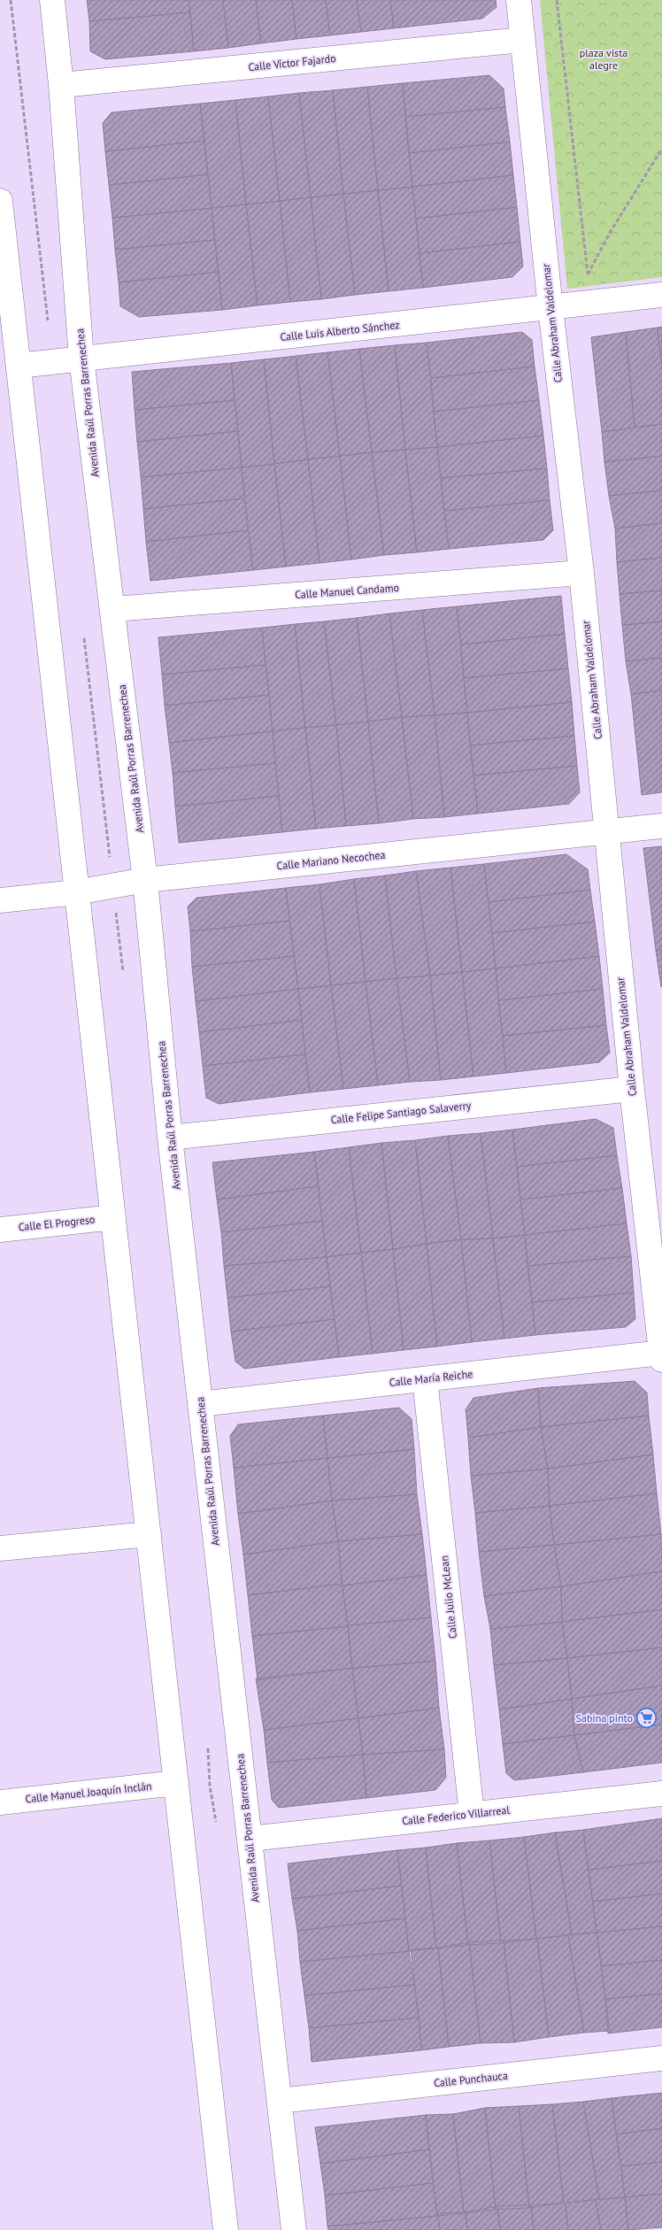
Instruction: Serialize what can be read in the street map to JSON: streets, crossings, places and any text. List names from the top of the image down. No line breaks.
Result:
{"streets":{"street":["Calle Víctor Fajardo","Calle Abraham Valdelomar","Calle Luis Alberto Sánchez","Avenida Raúl Porras Barrenechea","Calle Manuel Candamo","Calle Mariano Necochea","Calle Felipe Santiago Salaverry","Calle El Progreso","Calle María Reiche","Calle Julio McLean","Calle Manuel Joaquín Inclán","Calle Federico Villarreal","Calle Punchauca"]},"crossings":[["Calle Víctor Fajardo","Calle Abraham Valdelomar"],["Calle Víctor Fajardo","Avenida Raúl Porras Barrenechea"],["Calle Abraham Valdelomar","Calle Luis Alberto Sánchez"],["Calle Abraham Valdelomar","Calle Manuel Candamo"],["Calle Abraham Valdelomar","Calle Mariano Necochea"],["Calle Abraham Valdelomar","Calle Felipe Santiago Salaverry"],["Calle Abraham Valdelomar","Calle María Reiche"],["Calle Luis Alberto Sánchez","Avenida Raúl Porras Barrenechea"],["Avenida Raúl Porras Barrenechea","Calle Manuel Candamo"],["Avenida Raúl Porras Barrenechea","Calle Mariano Necochea"],["Avenida Raúl Porras Barrenechea","Calle Felipe Santiago Salaverry"],["Avenida Raúl Porras Barrenechea","Calle María Reiche"],["Avenida Raúl Porras Barrenechea","Calle Federico Villarreal"],["Avenida Raúl Porras Barrenechea","Calle Punchauca"],["Calle María Reiche","Calle Julio McLean"],["Calle Julio McLean","Calle Federico Villarreal"]],"parks":["plaza vista alegre"],"places":{"supermarket":["Sabina pinto"]}}
